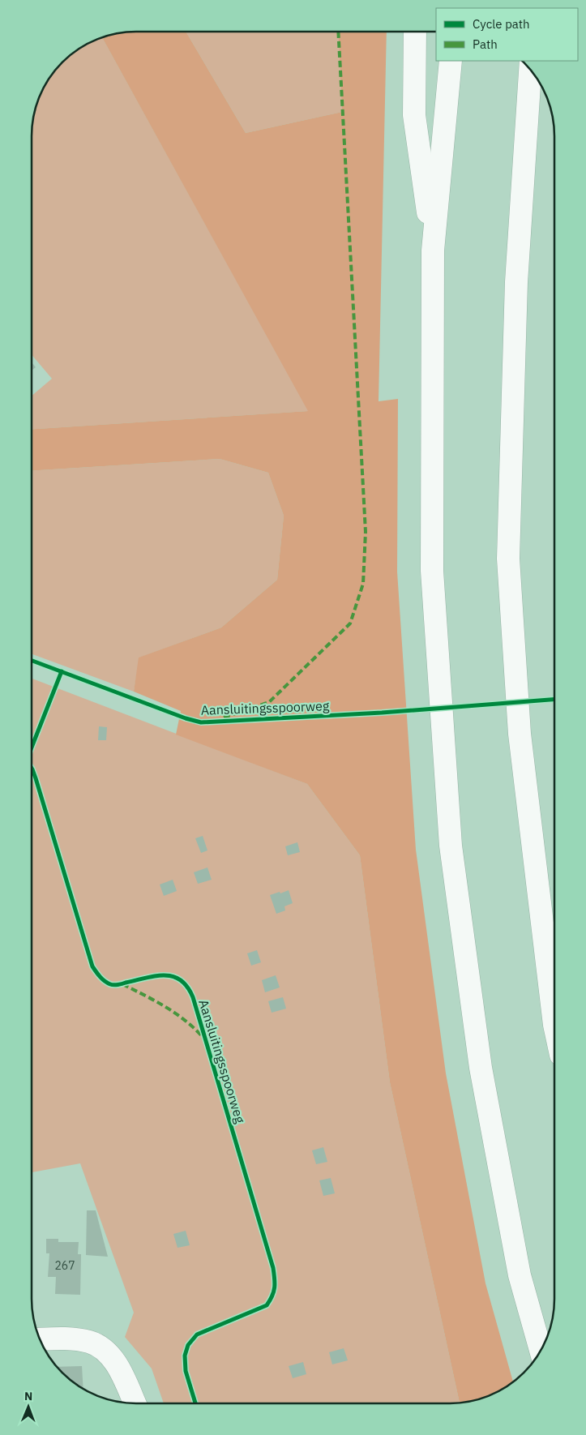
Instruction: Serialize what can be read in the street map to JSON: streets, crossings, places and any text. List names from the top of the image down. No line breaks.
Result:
{"streets":{"cycle path":["Aansluitingsspoorweg"]},"house_numbers":["267"],"legend":["Cycle path","Path"],"north":"top"}
